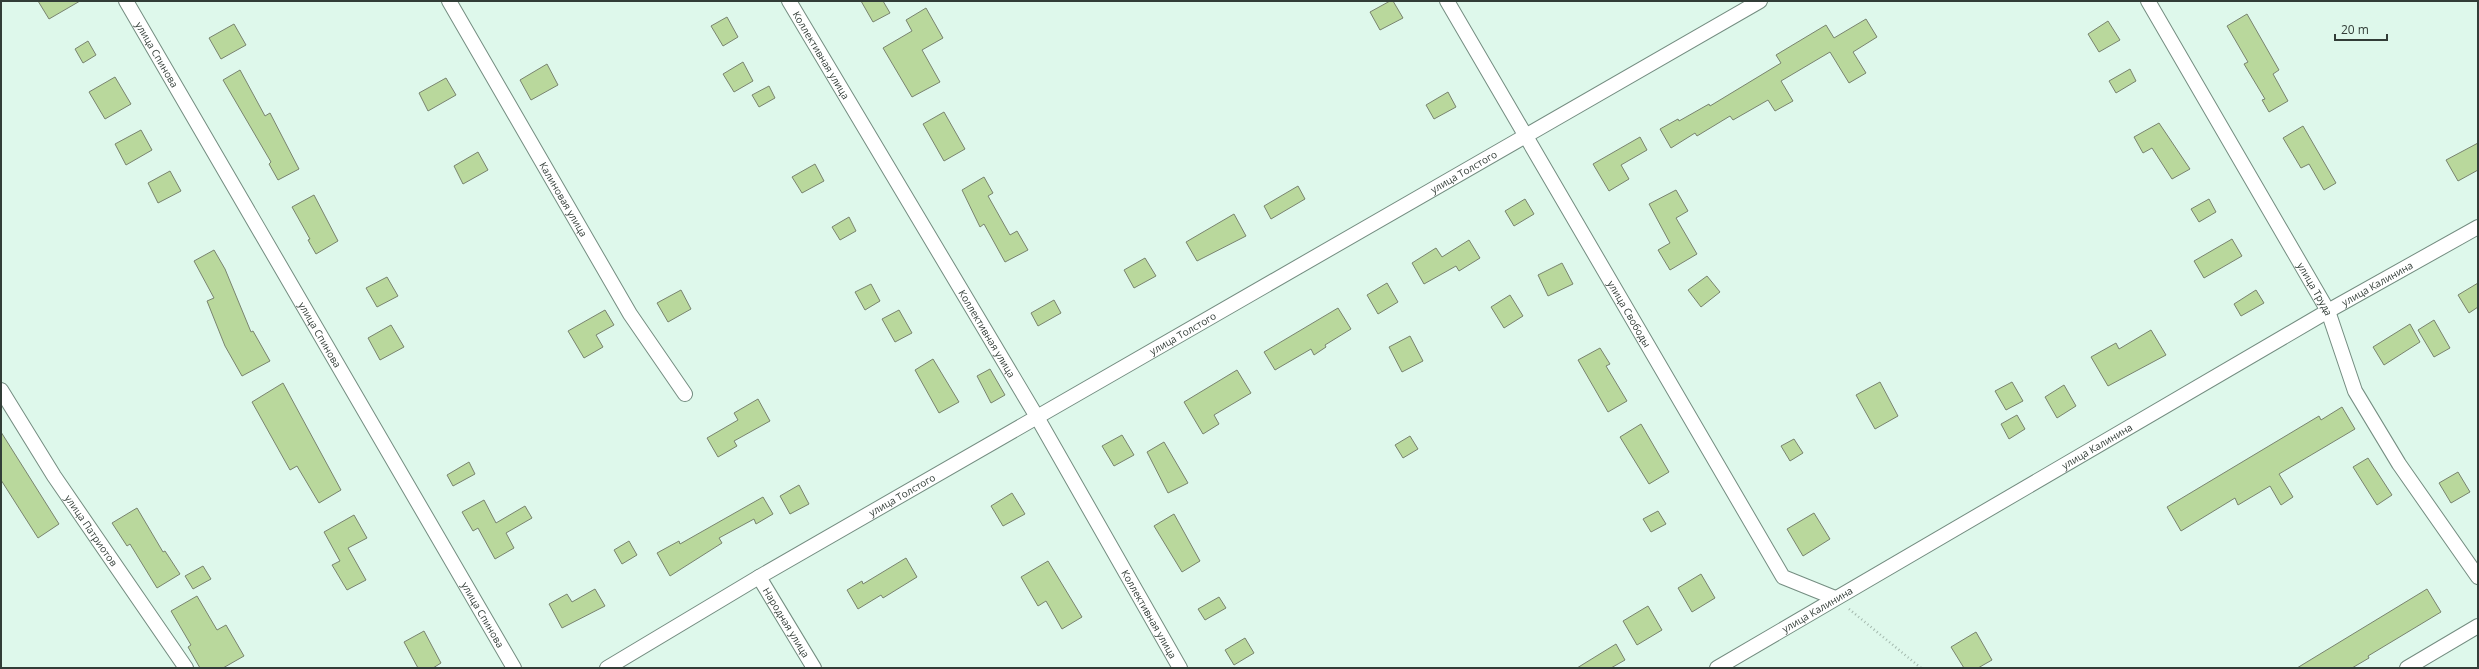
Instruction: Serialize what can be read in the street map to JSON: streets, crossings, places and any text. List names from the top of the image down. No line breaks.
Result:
{"streets":{"street":["улица Спинова","Коллективная улица","улица Толстого","Калиновая улица","улица Калинина","улица Труда","улица Свободы","улица Патриотов","Народная улица"]},"crossings":[["Коллективная улица","улица Толстого"],["улица Толстого","улица Свободы"],["улица Толстого","Народная улица"],["улица Калинина","улица Труда"],["улица Калинина","улица Свободы"]],"scale_bar":"20 m"}
